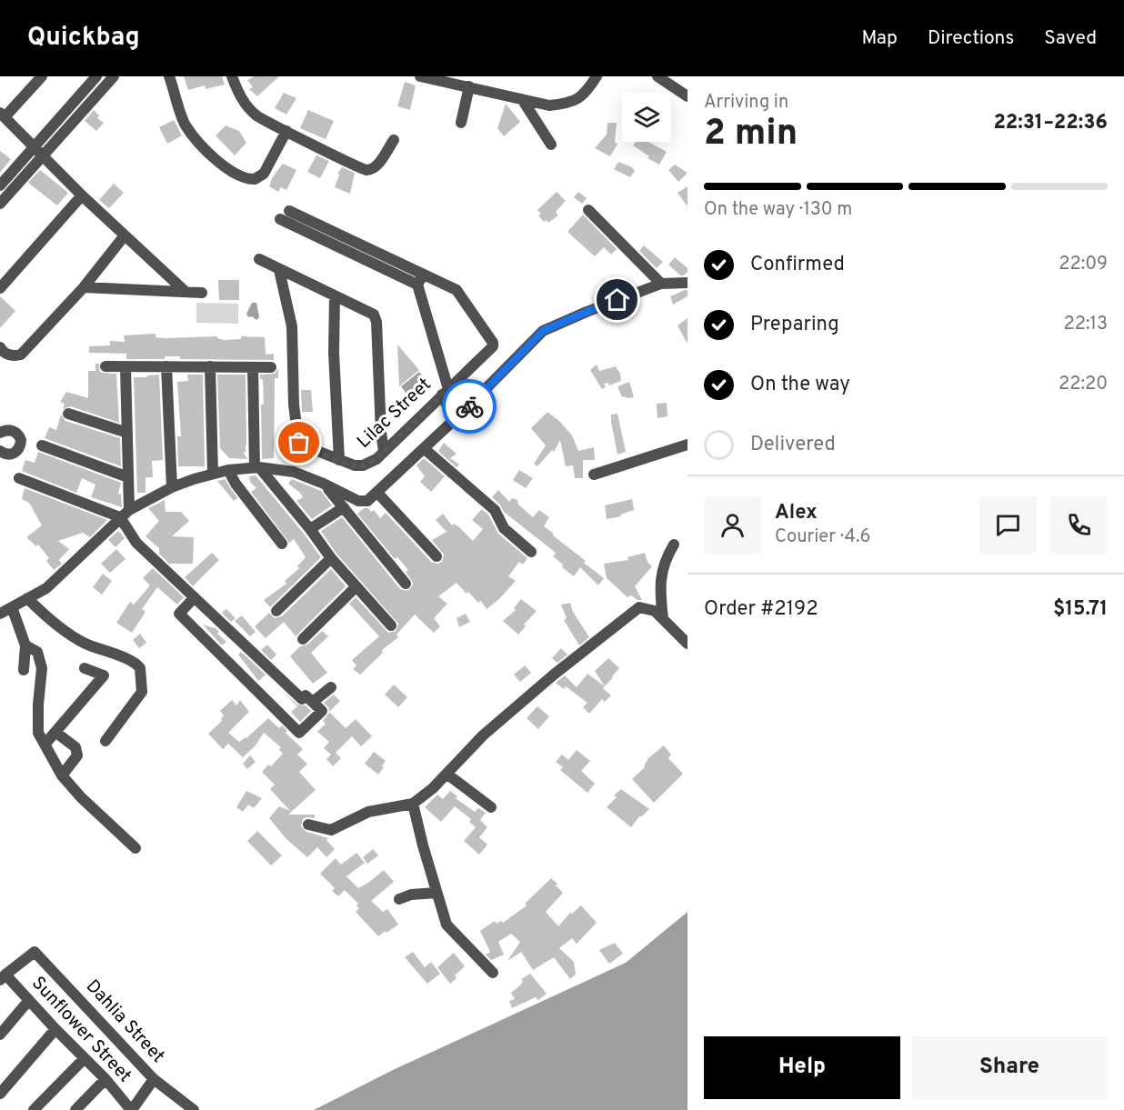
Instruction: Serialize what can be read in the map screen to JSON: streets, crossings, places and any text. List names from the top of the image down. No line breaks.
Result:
{"streets":{"street":["Lilac Street","Dahlia Street","Sunflower Street"]},"crossings":[["Dahlia Street","Sunflower Street"]],"page":{"header":"Quickbag","nav":["Map","Directions","Saved"],"heading":["2 min","Arriving in","22:31–22:36"],"panel":["Alex","Courier · 4.6","Order #2192","$15.71"],"bar":"On the way · 130 m","list":[["Confirmed","22:09"],["Preparing","22:13"],["On the way","22:20"],"Delivered"],"buttons":["Help","Share"]}}
